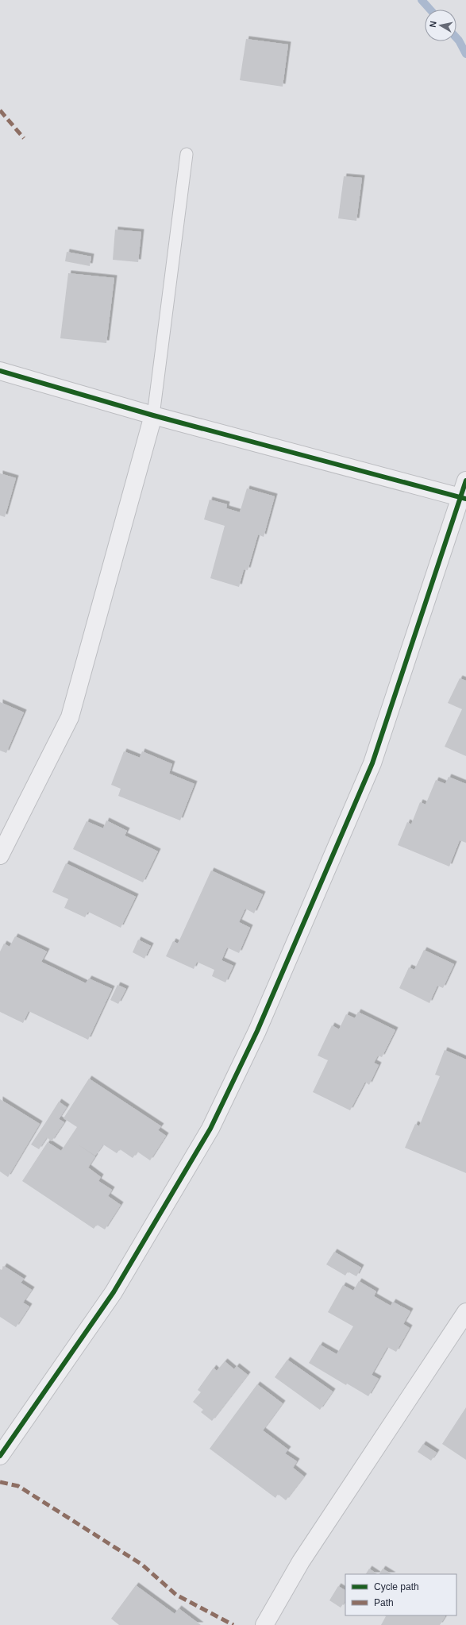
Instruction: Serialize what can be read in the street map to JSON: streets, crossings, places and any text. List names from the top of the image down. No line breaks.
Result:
{"legend":["Cycle path","Path"],"north":"left"}
